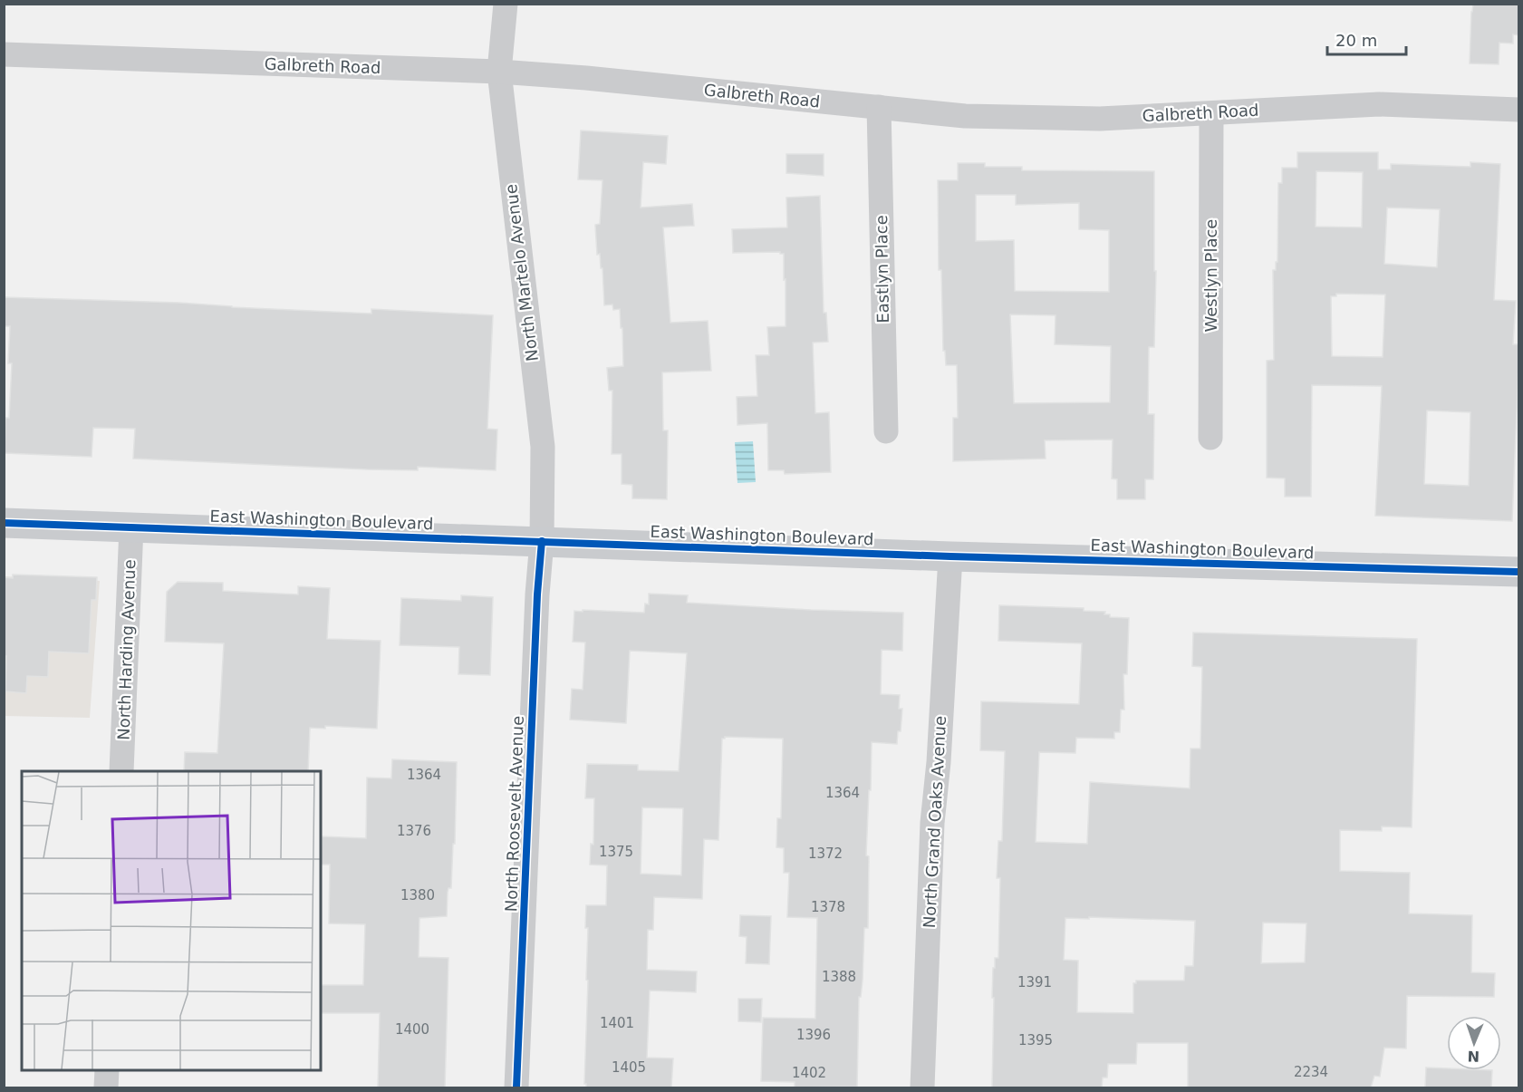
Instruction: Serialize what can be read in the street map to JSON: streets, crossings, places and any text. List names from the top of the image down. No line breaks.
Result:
{"streets":{"main road":["East Washington Boulevard"],"street":["Galbreth Road","Eastlyn Place","North Martelo Avenue","Westlyn Place","North Harding Avenue","North Roosevelt Avenue","North Grand Oaks Avenue"]},"crossings":[["Galbreth Road","Eastlyn Place"],["Galbreth Road","North Martelo Avenue"],["Galbreth Road","Westlyn Place"],["North Martelo Avenue","East Washington Boulevard"],["North Martelo Avenue","North Roosevelt Avenue"],["East Washington Boulevard","North Harding Avenue"],["East Washington Boulevard","North Roosevelt Avenue"],["East Washington Boulevard","North Grand Oaks Avenue"]],"house_numbers":["1364","1364","1376","1375","1372","1380","1378","1388","1391","1401","1400","1396","1395","1405","2234","1402"],"scale_bar":"20 m","north":"bottom"}
